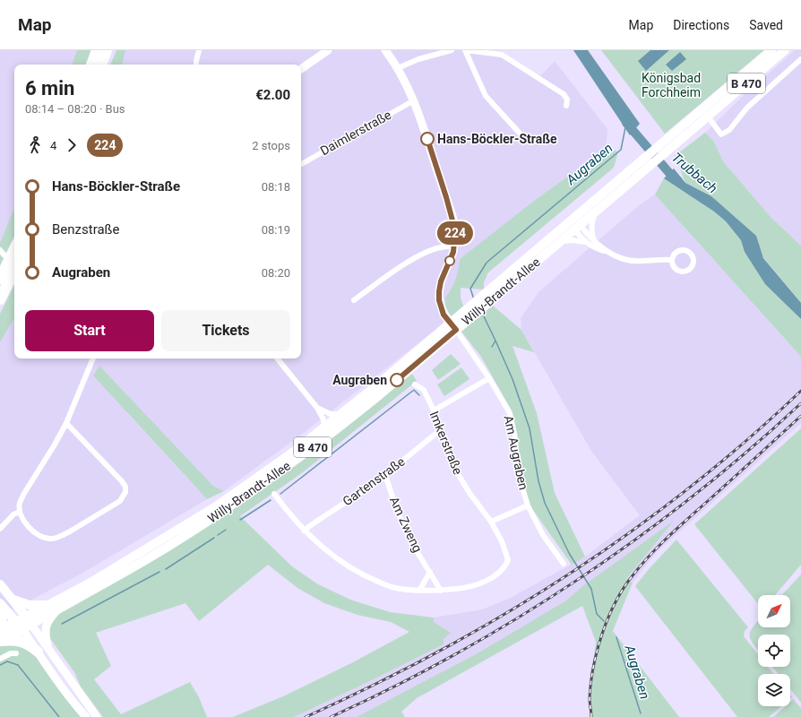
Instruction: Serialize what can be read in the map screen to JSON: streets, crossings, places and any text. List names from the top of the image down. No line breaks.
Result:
{"streets":{"main road":["B 470","Willy-Brandt-Allee"],"street":["Daimlerstraße","Imkerstraße","Am Augraben","Gartenstraße","Am Zweng"]},"crossings":[["B 470","Willy-Brandt-Allee"],["Willy-Brandt-Allee","Am Augraben"],["Imkerstraße","Gartenstraße"],["Imkerstraße","Am Zweng"],["Gartenstraße","Am Zweng"]],"water":["Augraben","Trubbach"],"parks":["Königsbad Forchheim"],"places":["Hans-Böckler-Straße","Augraben"],"lines":["bus line 224"],"north":"top right","page":{"header":"Map","nav":["Map","Directions","Saved"],"on_map":"224","heading":["6 min","08:14 – 08:20 · Bus","€2.00"],"legs":["4","224","2 stops"],"list":[{"name":"Hans-Böckler-Straße","value":"08:18"},{"name":"Benzstraße","value":"08:19"},{"name":"Augraben","value":"08:20"}],"buttons":["Start","Tickets"]}}
